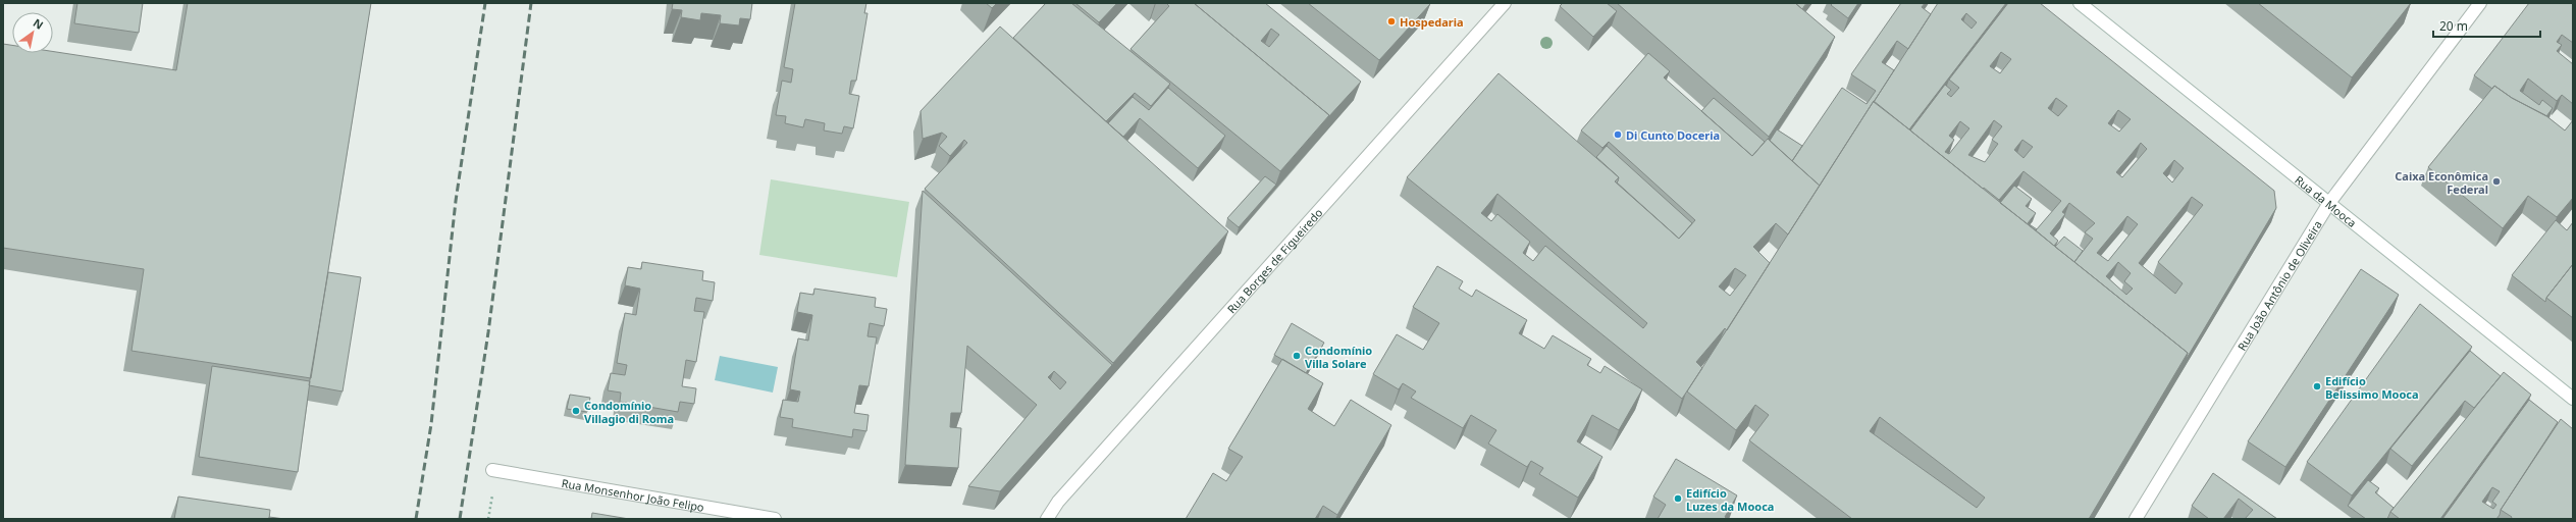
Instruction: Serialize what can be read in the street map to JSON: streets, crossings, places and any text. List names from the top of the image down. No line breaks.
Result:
{"streets":{"street":["Rua da Mooca","Rua Borges de Figueiredo","Rua João Antônio de Oliveira","Rua Monsenhor João Felipo"]},"crossings":[["Rua da Mooca","Rua João Antônio de Oliveira"]],"places":["Hospedaria","Di Cunto Doceria","Caixa Econômica Federal","Condomínio Villa Solare","Edifício Belissimo Mooca","Condomínio Villagio di Roma","Edifício Luzes da Mooca"],"scale_bar":"20 m","north":"top right"}
